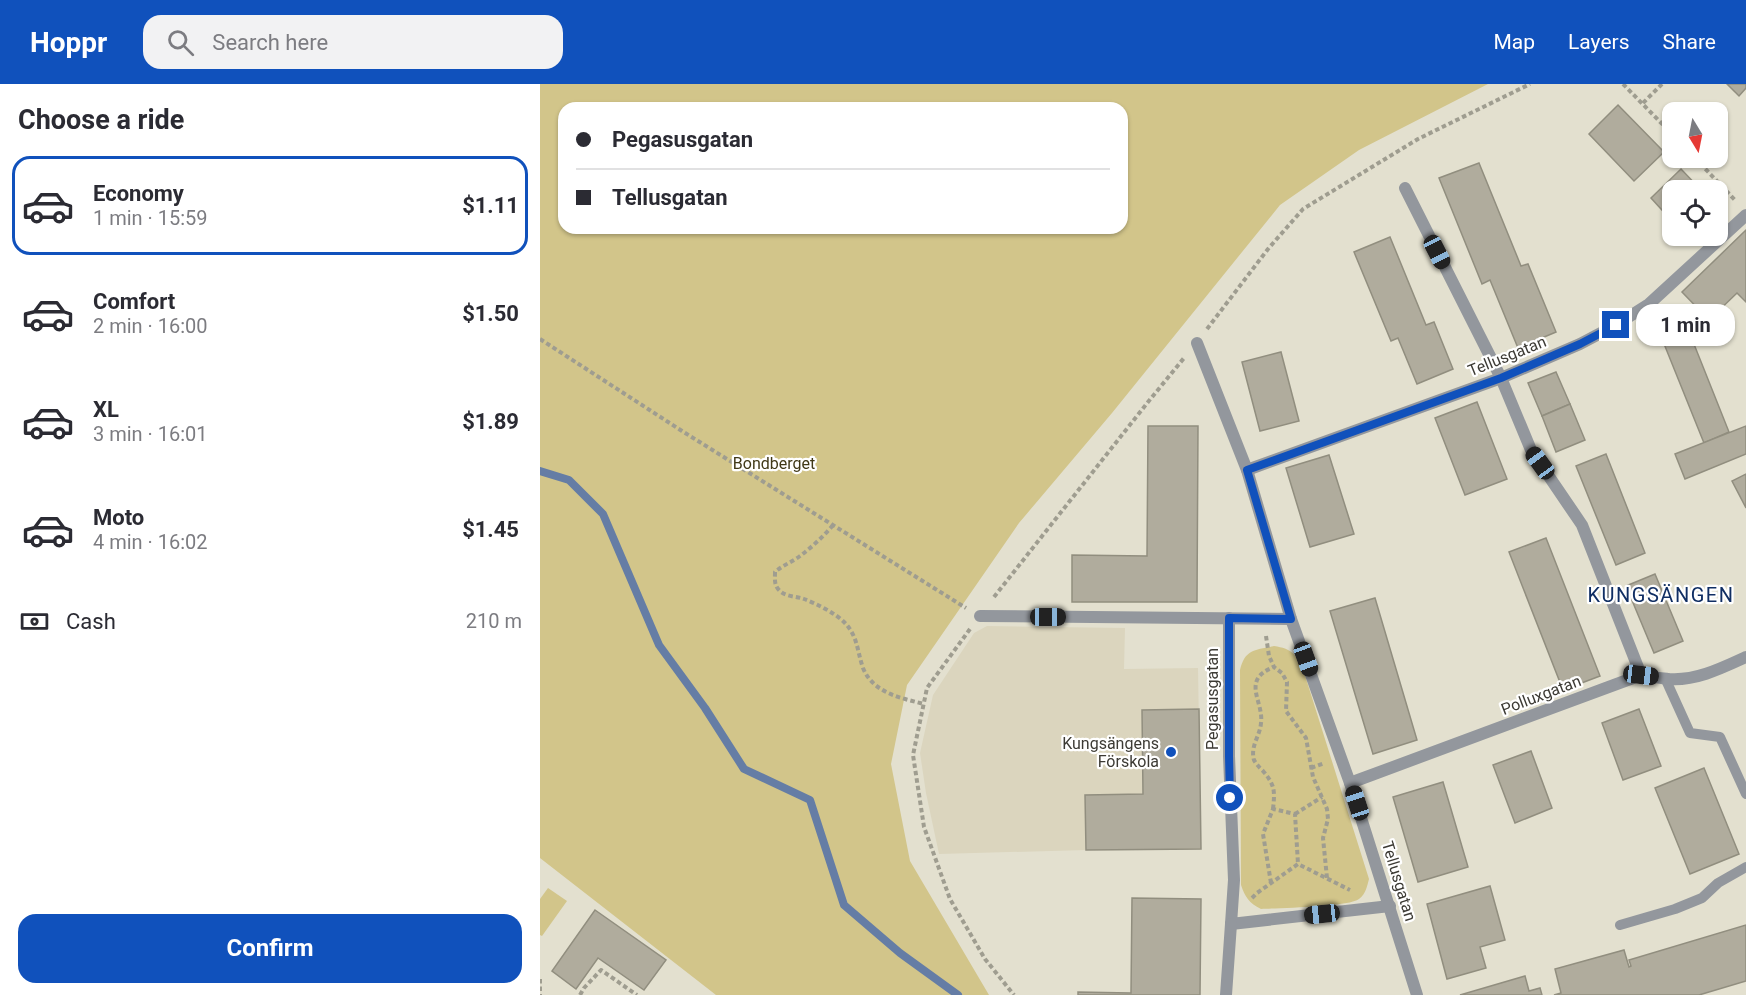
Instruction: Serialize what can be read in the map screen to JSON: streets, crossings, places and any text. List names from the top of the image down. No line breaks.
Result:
{"streets":{"street":["Tellusgatan","Polluxgatan","Pegasusgatan"]},"crossings":[["Tellusgatan","Polluxgatan"]],"districts":["KUNGSÄNGEN"],"parks":["Bondberget"],"places":["Kungsängens Förskola"],"north":"bottom","page":{"header":"Hoppr","search":"Search here","nav":["Map","Layers","Share"],"heading":"Choose a ride","banner":["Pegasusgatan","Tellusgatan"],"list":[{"name":"Economy","note":"1 min · 15:59","value":"$1.11"},{"name":"Comfort","note":"2 min · 16:00","value":"$1.50"},{"name":"XL","note":"3 min · 16:01","value":"$1.89"},{"name":"Moto","note":"4 min · 16:02","value":"$1.45"}],"bubble":"1 min","pay":["Cash","210 m"],"buttons":"Confirm"}}
